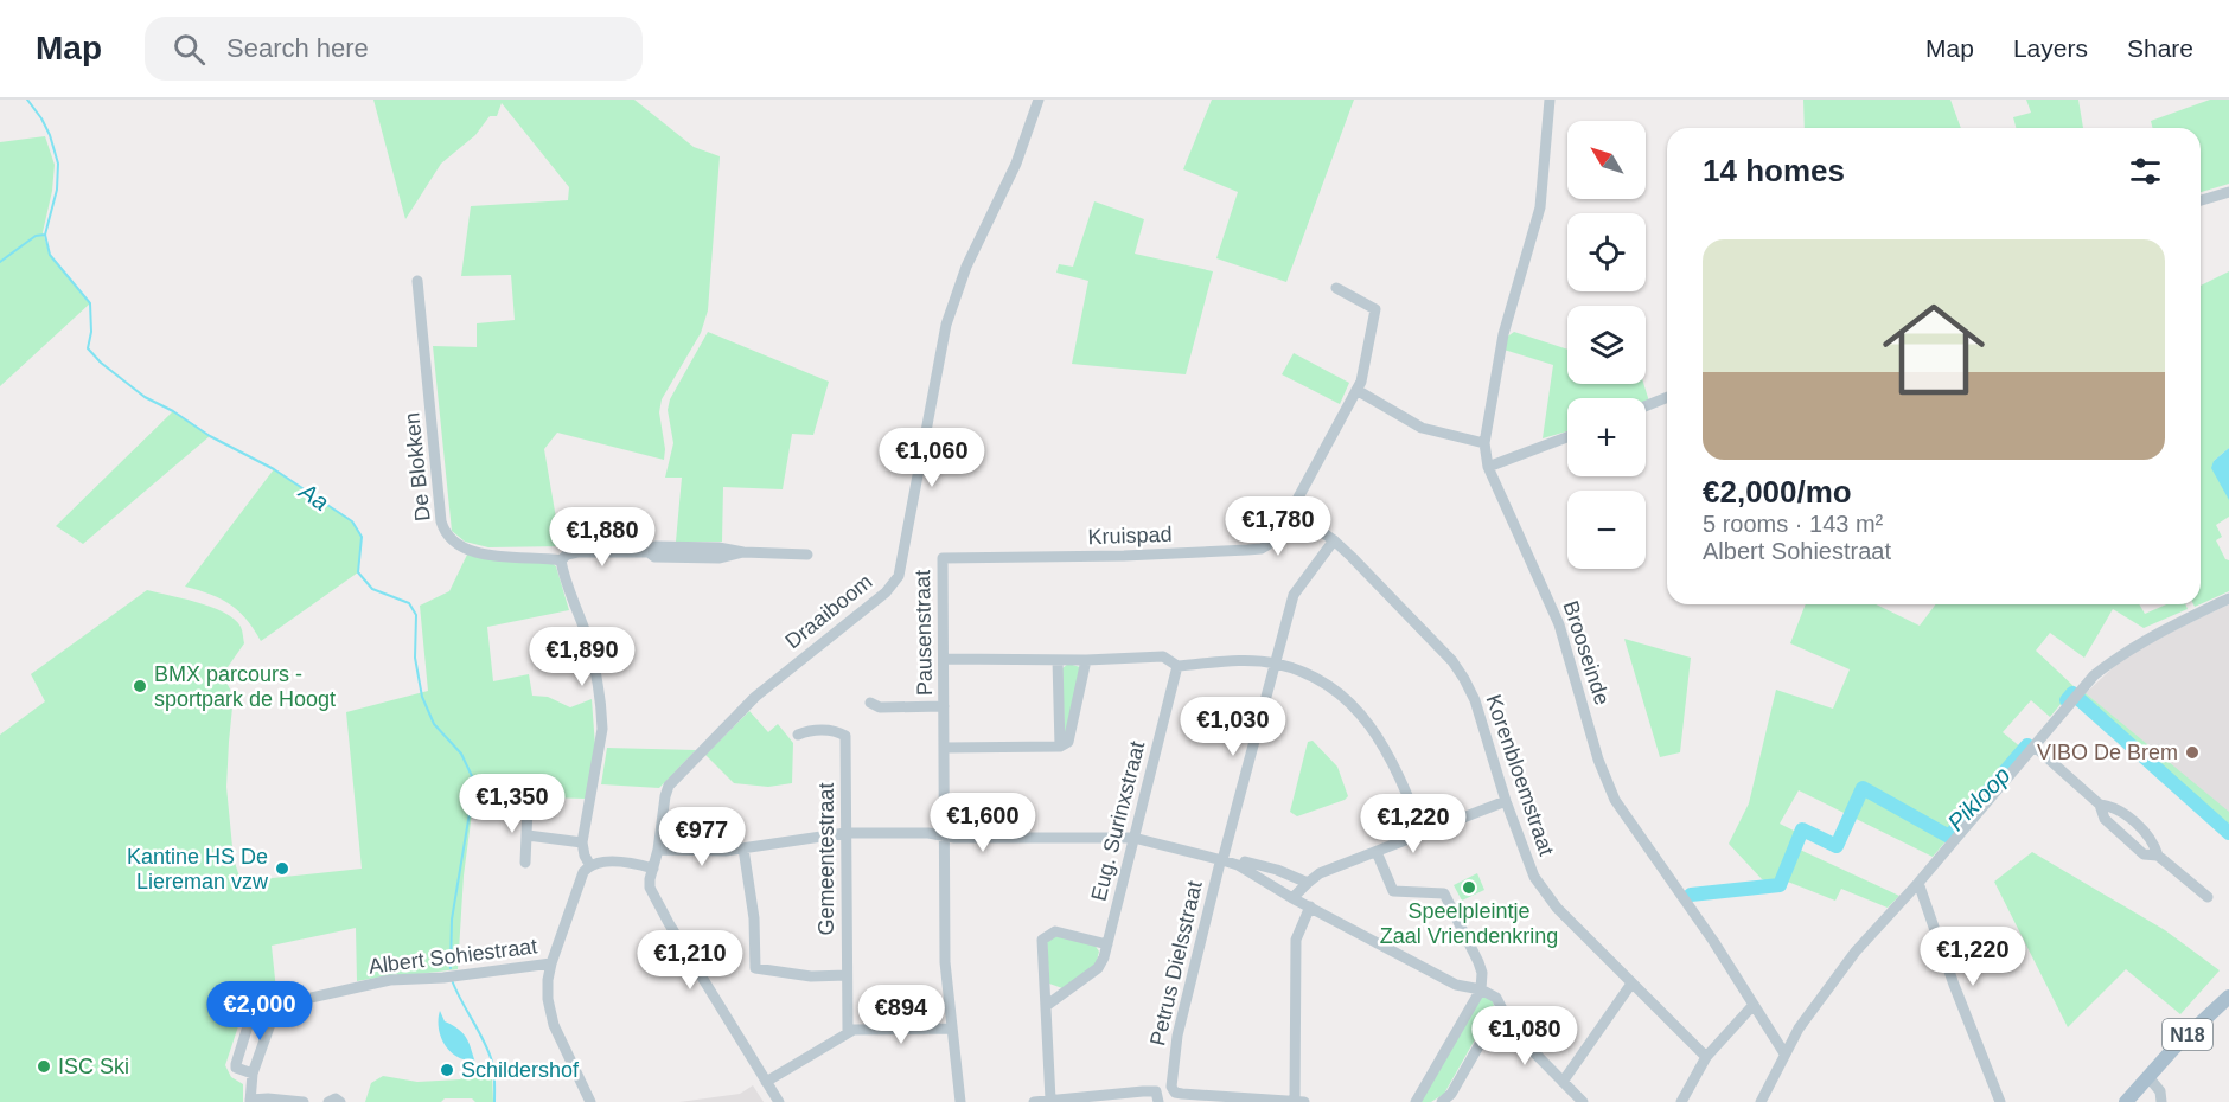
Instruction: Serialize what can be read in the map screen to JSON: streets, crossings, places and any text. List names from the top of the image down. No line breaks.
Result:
{"streets":{"main road":["N18"],"street":["De Blokken","Kruispad","Draaiboom","Pausenstraat","Brooseinde","Korenbloemstraat","Eug. Surinxstraat","Gemeentestraat","Albert Sohiestraat","Petrus Dielsstraat"]},"crossings":[["Kruispad","Pausenstraat"],["Kruispad","Korenbloemstraat"],["Korenbloemstraat","Petrus Dielsstraat"]],"water":["Aa","Pikloop"],"places":["BMX parcours - sportpark de Hoogt","VIBO De Brem","Kantine HS De Liereman vzw","Speelpleintje Zaal Vriendenkring","ISC Ski","Schildershof"],"north":"top left","page":{"header":"Map","search":"Search here","nav":["Map","Layers","Share"],"map_buttons":["+","−"],"heading":"14 homes","list":[{"name":"€2,000/mo","note":"5 rooms · 143 m² · Albert Sohiestraat"}],"price":["€1,060","€1,780","€1,880","€1,890","€1,030","€1,350","€1,600","€1,220","€977","€1,220","€1,210","€2,000","€894","€1,080"]}}
